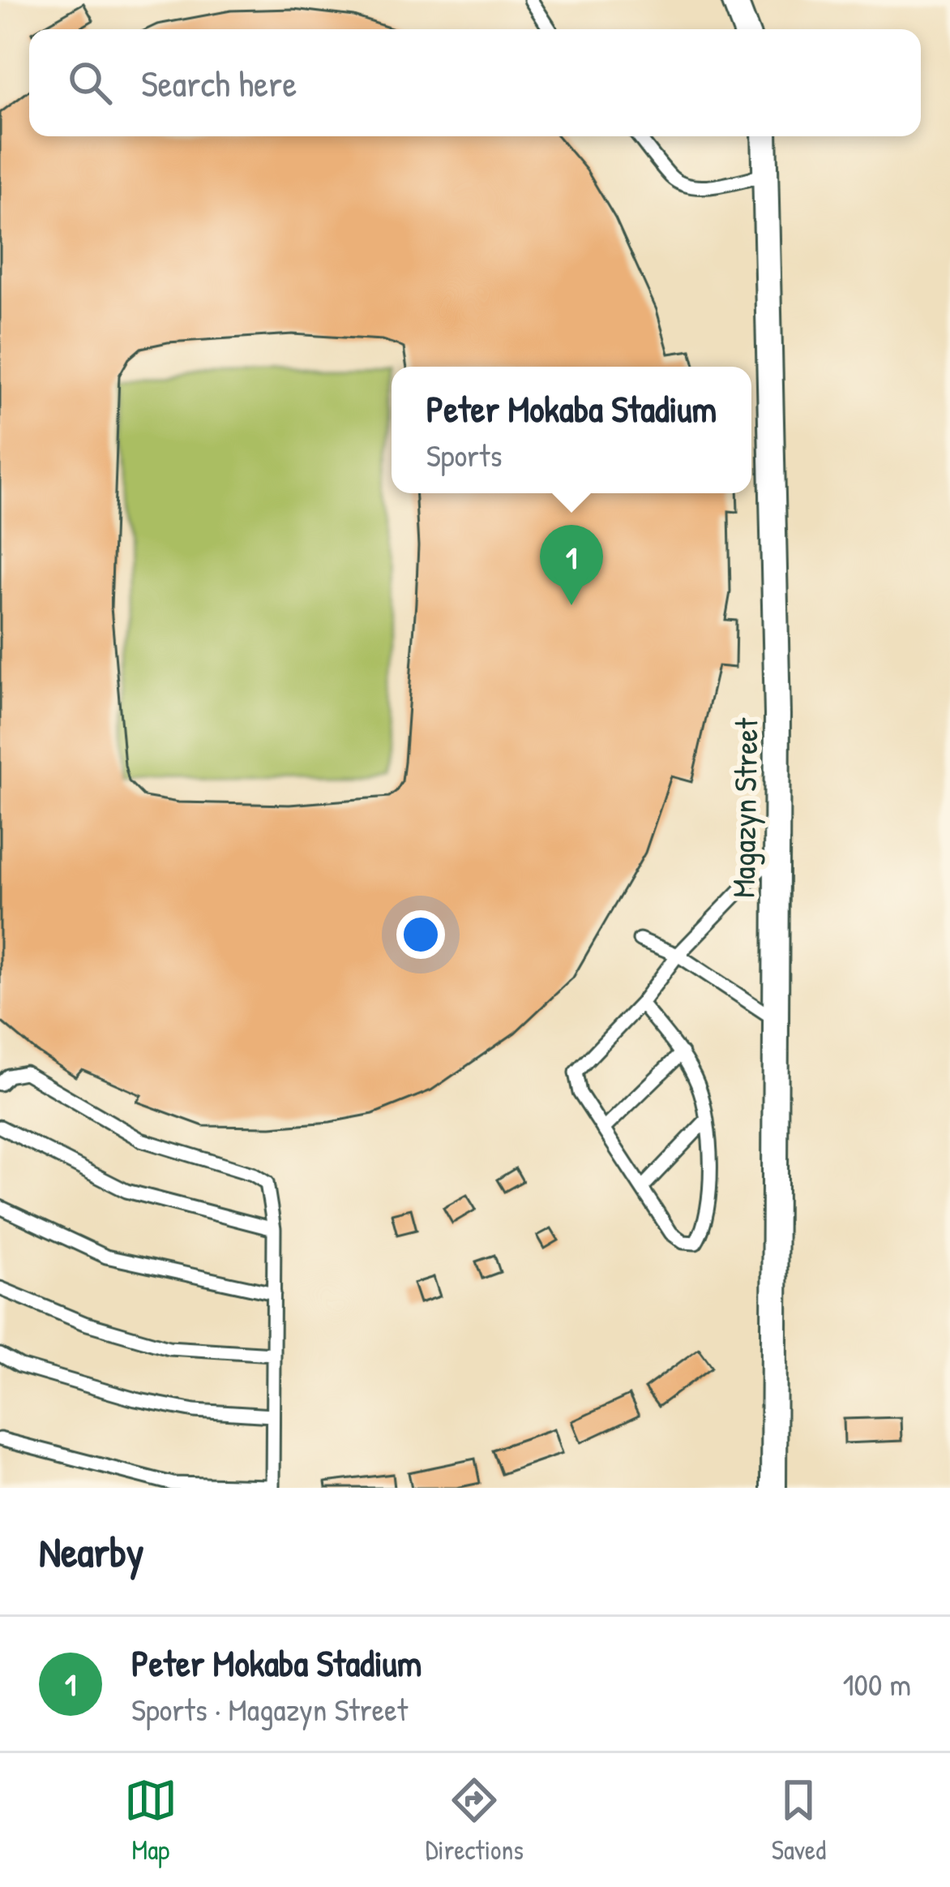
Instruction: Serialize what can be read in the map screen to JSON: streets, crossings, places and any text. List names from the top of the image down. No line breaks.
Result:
{"streets":{"street":["Magazyn Street"]},"page":{"search":"Search here","popup":["Peter Mokaba Stadium","Sports"],"pins":"1","heading":"Nearby","list":[{"mark":"1","name":"Peter Mokaba Stadium","note":"Sports · Magazyn Street","value":"100 m"}],"nav":["Map","Directions","Saved"]}}
